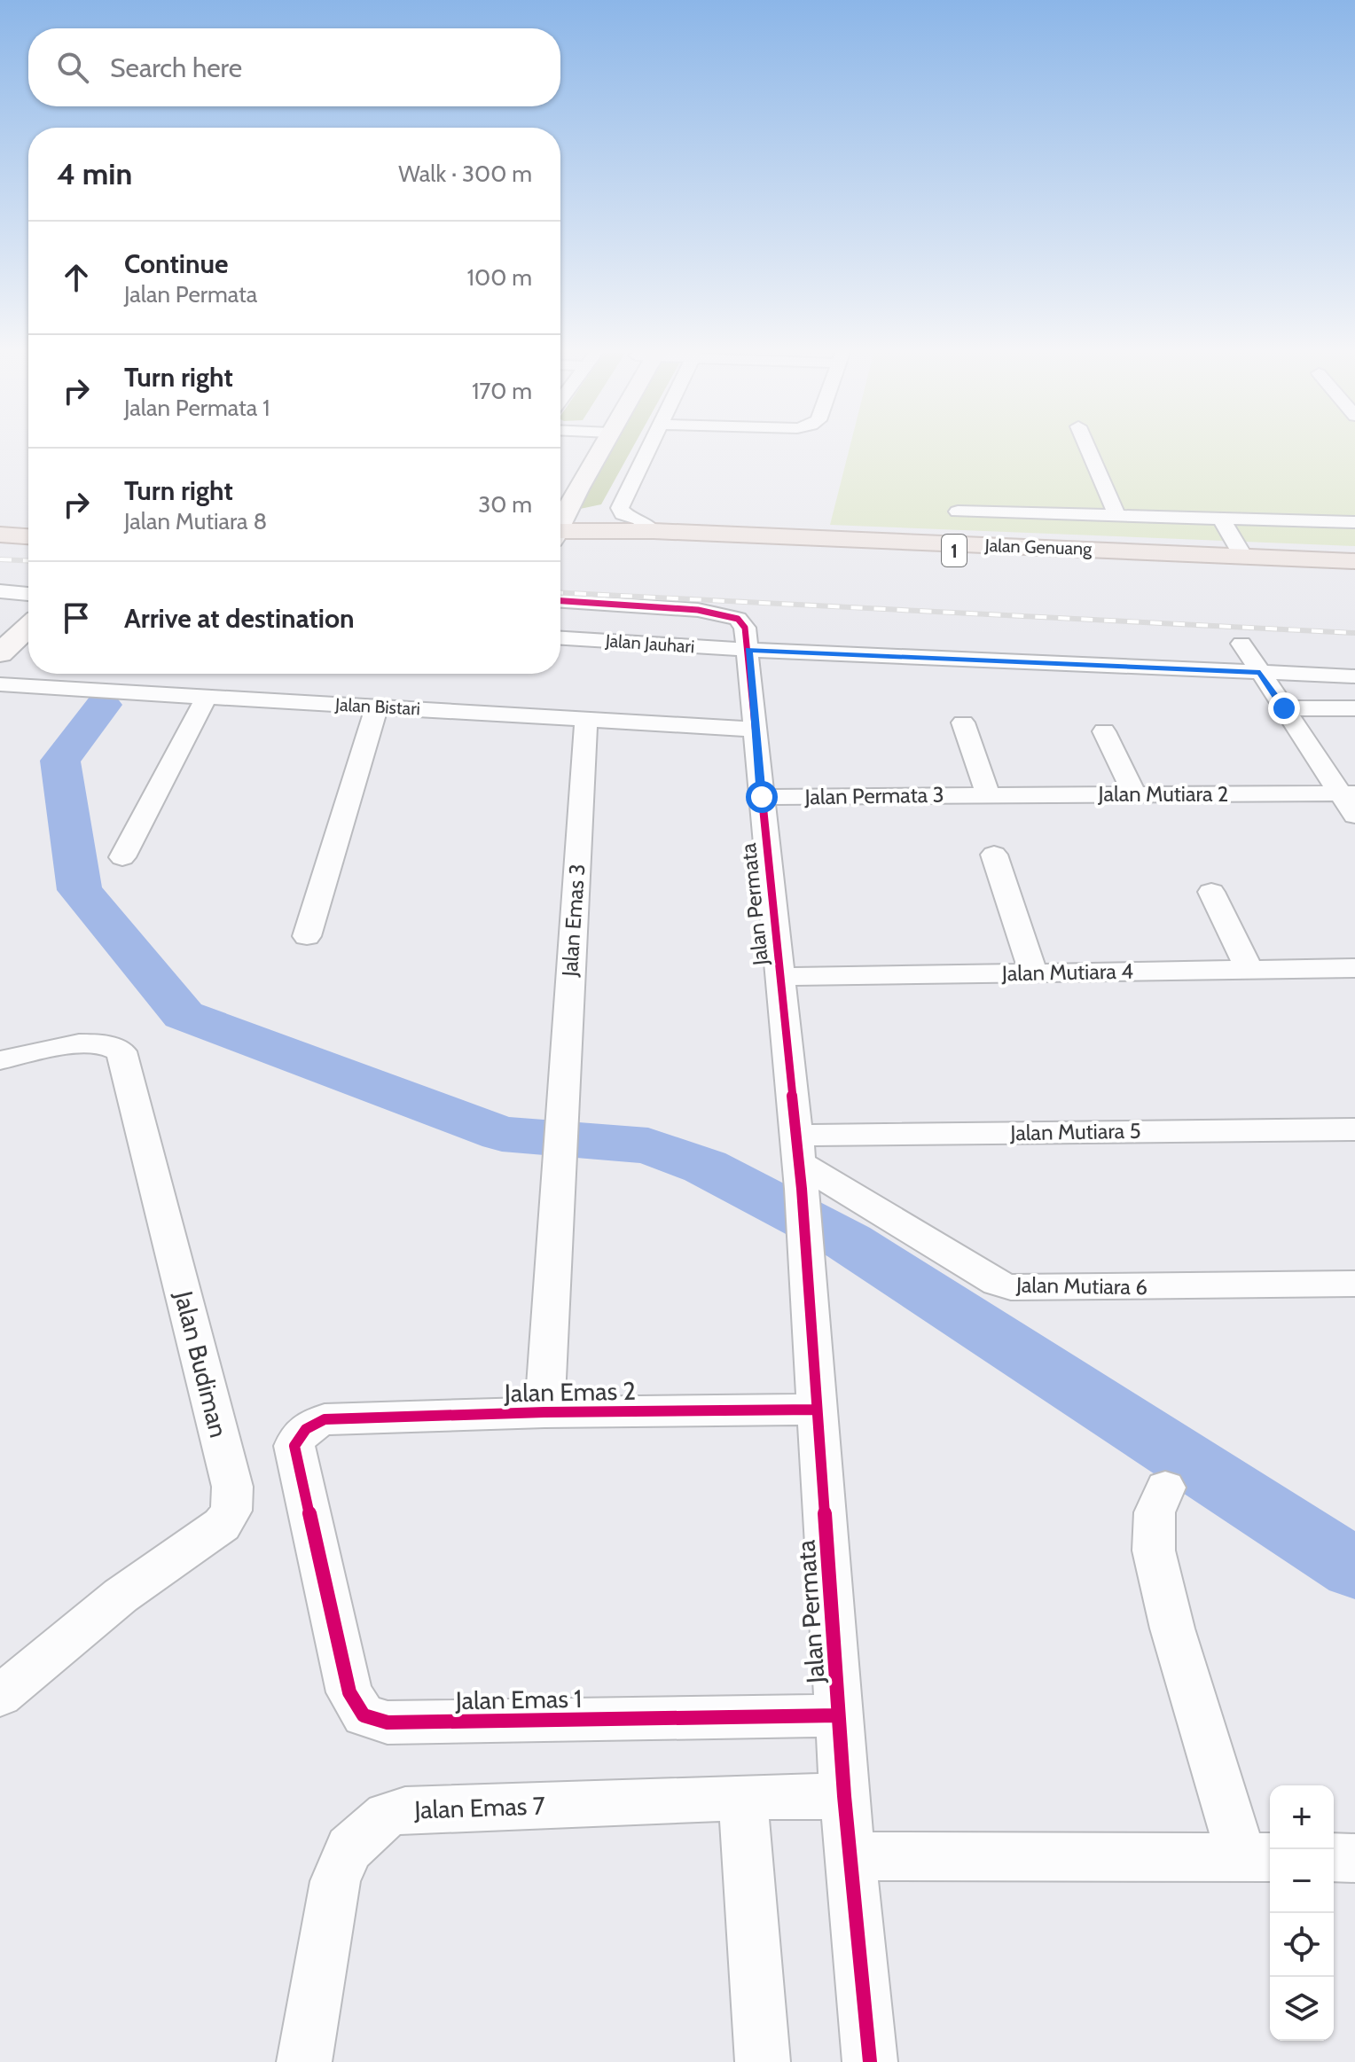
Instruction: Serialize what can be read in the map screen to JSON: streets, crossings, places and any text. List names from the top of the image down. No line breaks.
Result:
{"streets":{"highway":["Jalan Genuang","1"],"street":["Jalan Jauhari","Jalan Bistari","Jalan Mutiara 2","Jalan Permata 3","Jalan Permata","Jalan Emas 3","Jalan Mutiara 4","Jalan Mutiara 5","Jalan Mutiara 6","Jalan Budiman","Jalan Emas 2","Jalan Emas 1","Jalan Emas 7"]},"crossings":[["Jalan Jauhari","Jalan Permata"],["Jalan Bistari","Jalan Permata"],["Jalan Bistari","Jalan Emas 3"],["Jalan Mutiara 2","Jalan Permata 3"],["Jalan Permata 3","Jalan Permata"],["Jalan Permata","Jalan Mutiara 4"],["Jalan Permata","Jalan Mutiara 5"],["Jalan Permata","Jalan Mutiara 6"],["Jalan Permata","Jalan Emas 2"],["Jalan Permata","Jalan Emas 1"],["Jalan Permata","Jalan Emas 7"],["Jalan Emas 3","Jalan Emas 2"],["Jalan Mutiara 5","Jalan Mutiara 6"],["Jalan Emas 2","Jalan Emas 1"]],"page":{"search":"Search here","heading":["4 min","Walk · 300 m"],"list":[["Continue","Jalan Permata","100 m"],["Turn right","Jalan Permata 1","170 m"],["Turn right","Jalan Mutiara 8","30 m"],"Arrive at destination"],"map_buttons":["+","−"]}}
